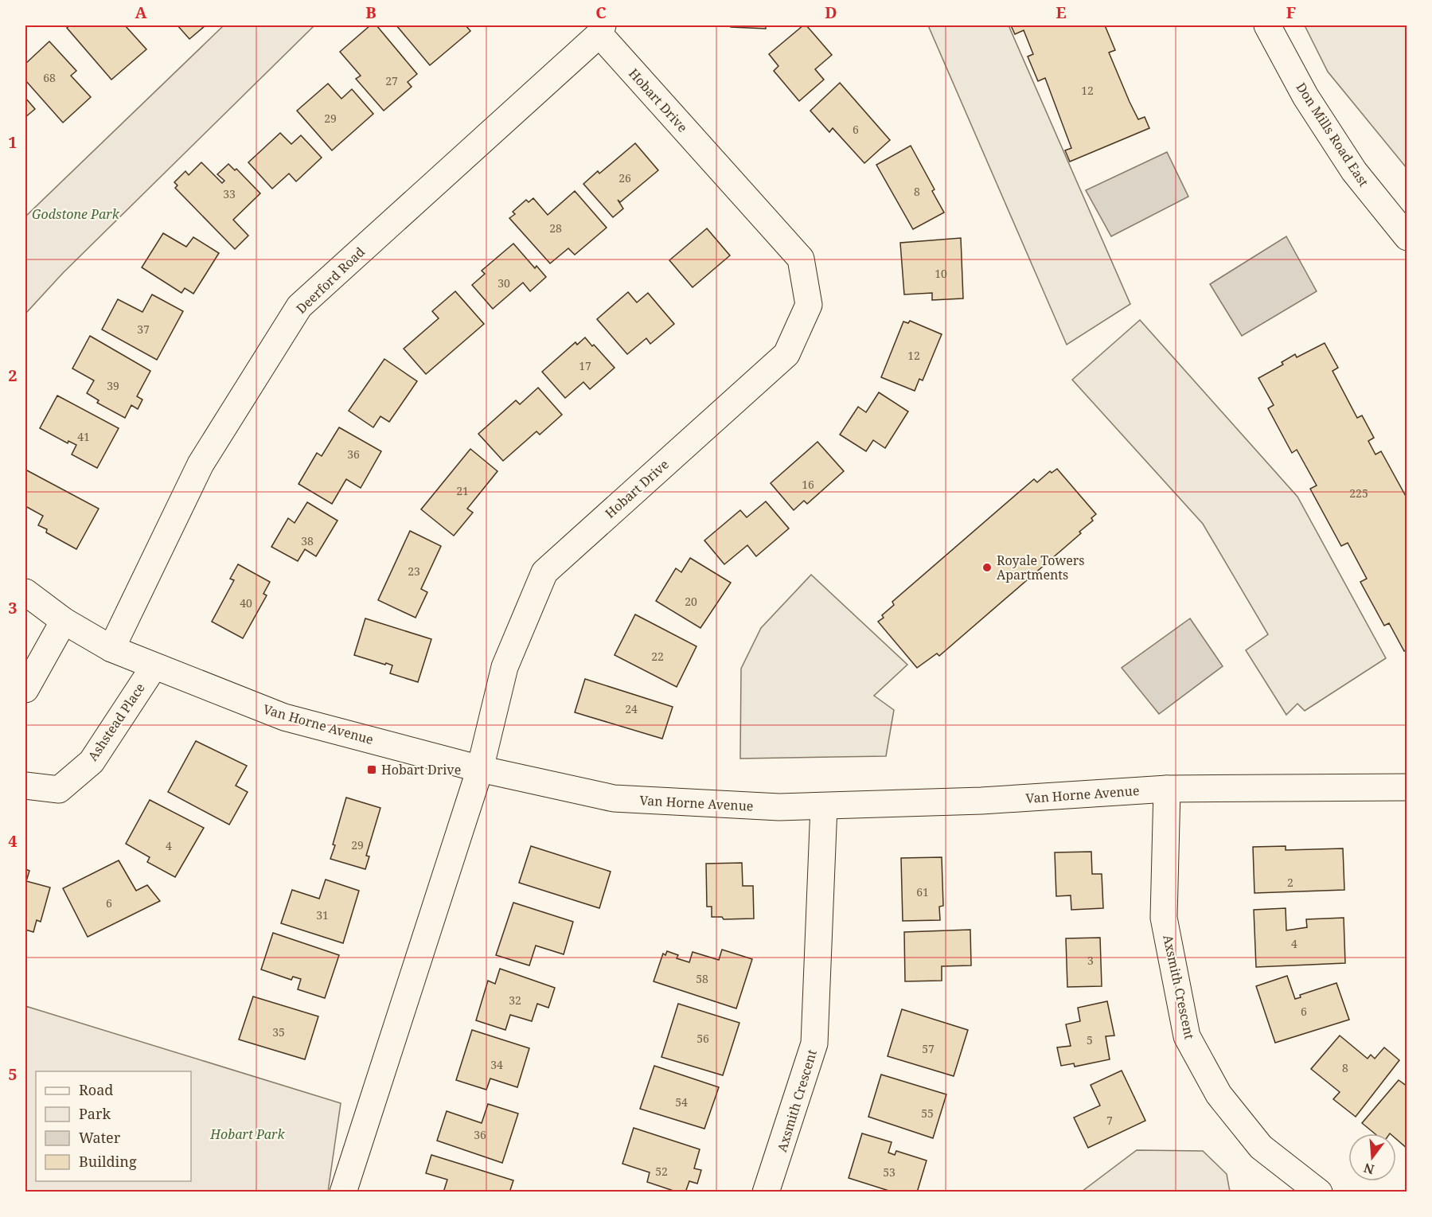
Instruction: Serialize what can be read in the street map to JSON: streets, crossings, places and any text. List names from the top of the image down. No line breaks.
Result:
{"streets":{"street":["Hobart Drive","Don Mills Road East","Deerford Road","Ashstead Place","Van Horne Avenue","Axsmith Crescent"]},"crossings":[["Hobart Drive","Deerford Road"],["Hobart Drive","Van Horne Avenue"],["Deerford Road","Van Horne Avenue"],["Ashstead Place","Van Horne Avenue"],["Van Horne Avenue","Axsmith Crescent"]],"parks":["Godstone Park","Hobart Park"],"places":{"other":["Royale Towers Apartments"],"transit":["Hobart Drive"]},"house_numbers":["68","27","12","29","6","26","8","33","28","10","30","37","12","17","39","41","36","16","21","225","38","23","20","40","22","24","29","4","2","61","6","31","4","3","58","32","6","35","56","5","57","34","8","54","55","7","36","52","53"],"legend":["Road","Park","Water","Building"],"north":"bottom","grid":{"columns":["A","B","C","D","E","F"],"rows":["1","2","3","4","5"]}}
